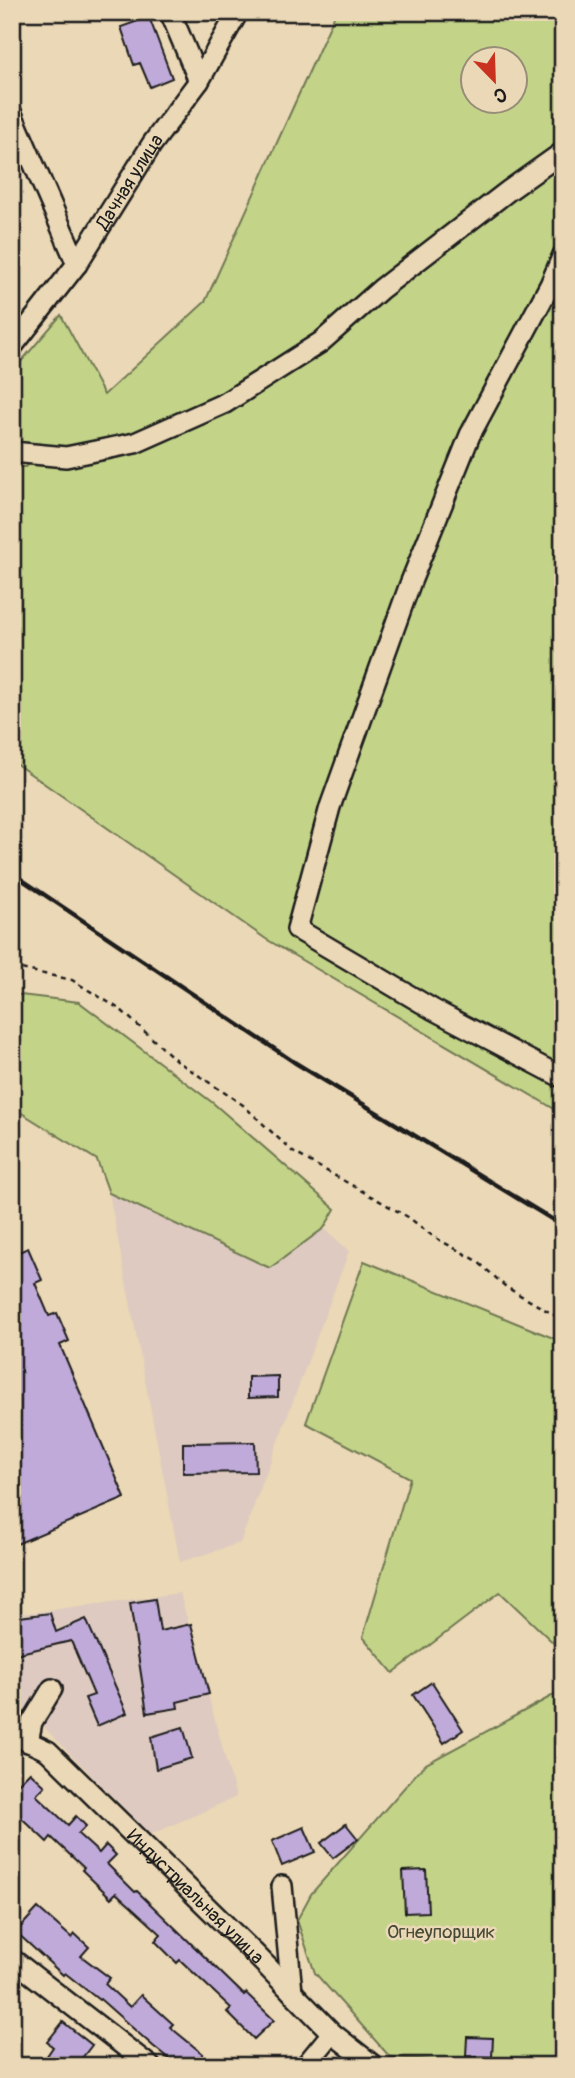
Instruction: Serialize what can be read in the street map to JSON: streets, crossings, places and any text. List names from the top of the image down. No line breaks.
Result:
{"streets":{"street":["Дачная улица","Индустриальная улица"]},"parks":["Огнеупорщик"],"north":"bottom right"}
